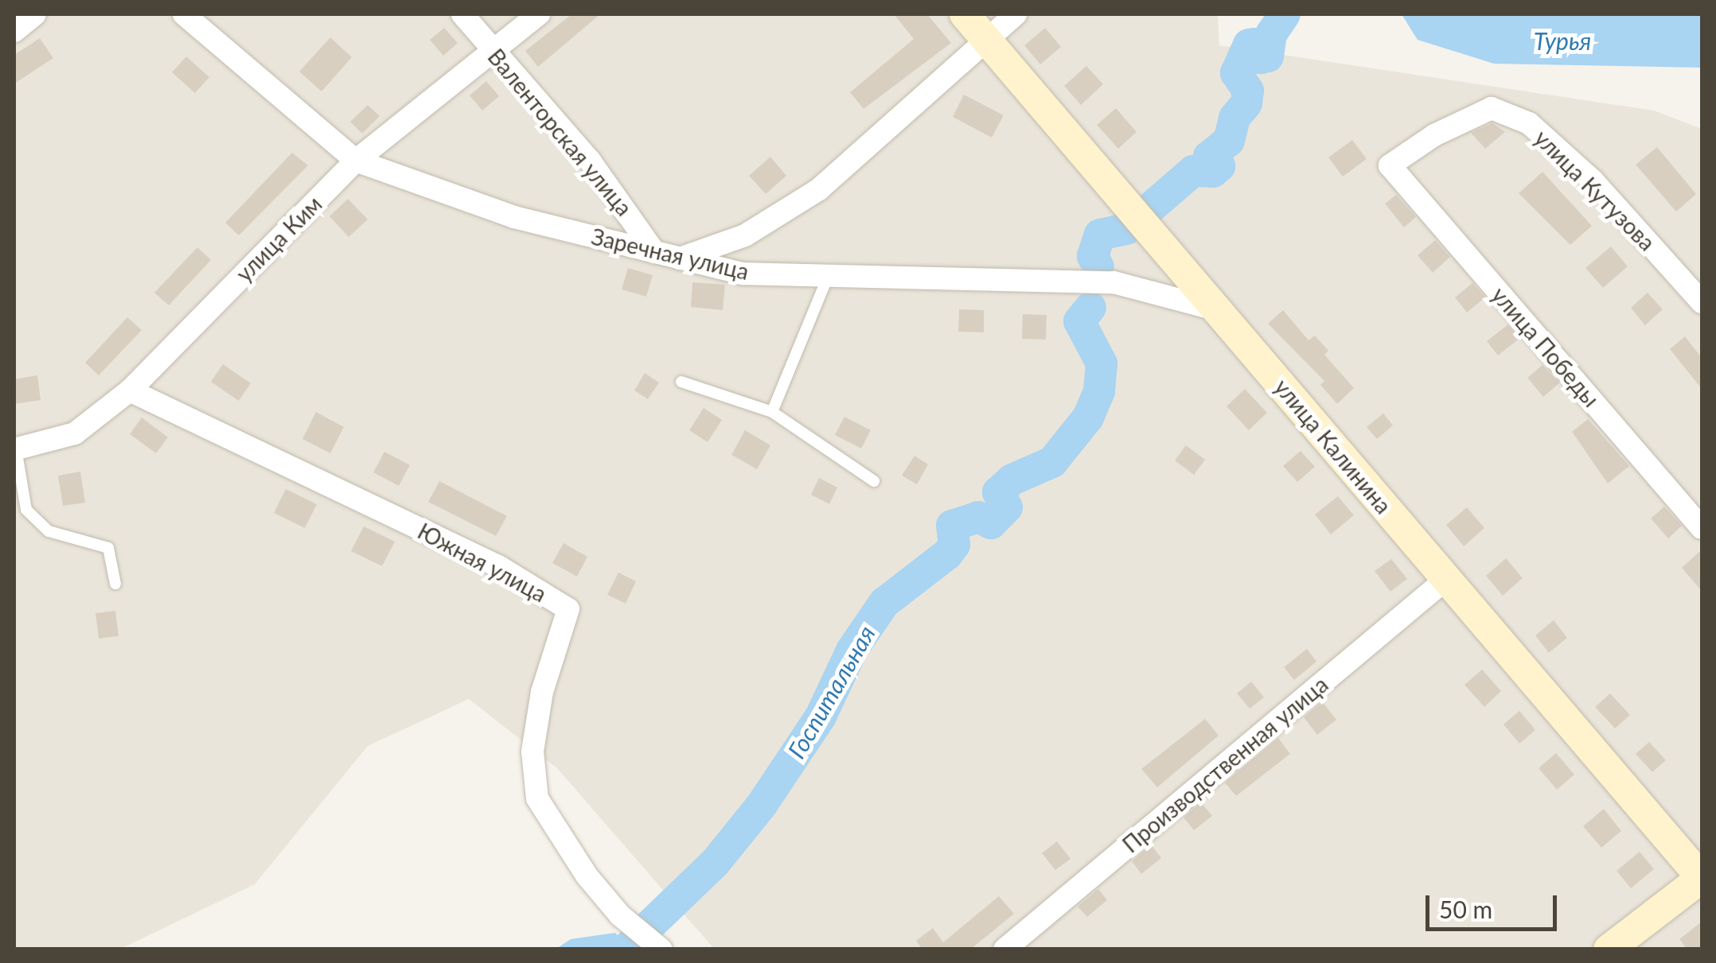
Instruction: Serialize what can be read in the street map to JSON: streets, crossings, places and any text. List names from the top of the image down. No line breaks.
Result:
{"streets":{"street":["Валенторская улица","улица Кутузова","улица Ким","Заречная улица","улица Победы","улица Калинина","Южная улица","Производственная улица"]},"crossings":[["Валенторская улица","улица Ким"],["Валенторская улица","Заречная улица"],["улица Кутузова","улица Победы"],["улица Ким","Заречная улица"],["улица Ким","Южная улица"],["Заречная улица","улица Калинина"],["улица Калинина","Производственная улица"]],"water":["Турья","Госпитальная"],"scale_bar":"50 m"}
